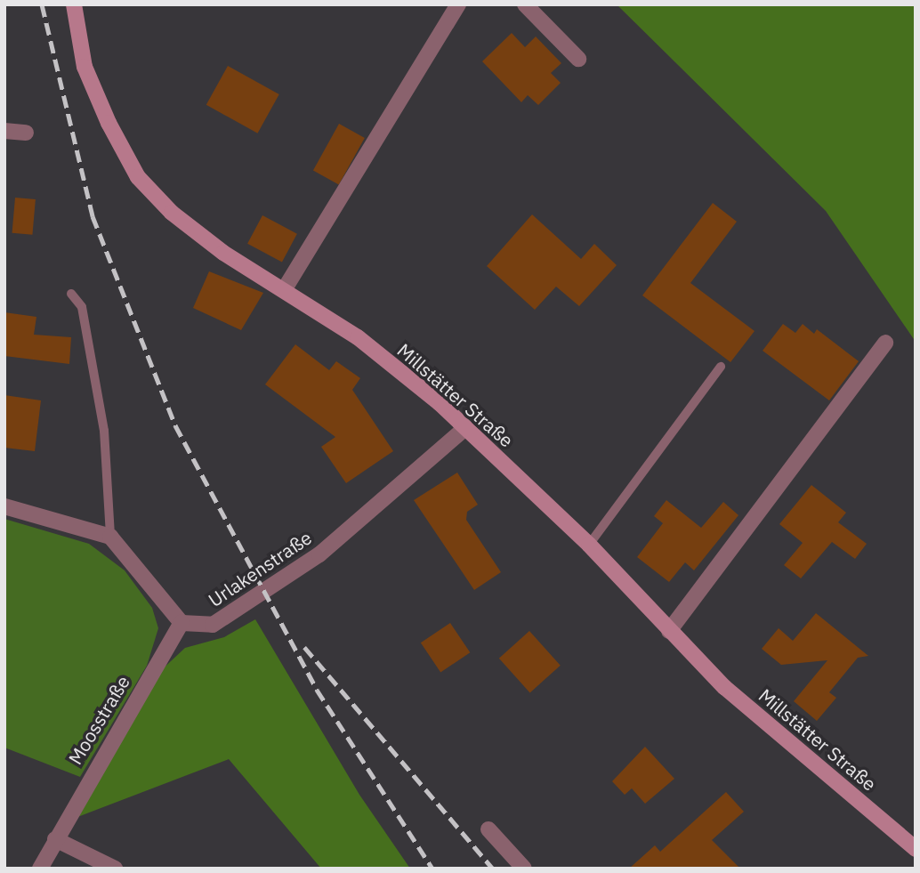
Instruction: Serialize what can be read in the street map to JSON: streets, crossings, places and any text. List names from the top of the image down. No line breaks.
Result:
{"streets":{"street":["Millstätter Straße","Urlakenstraße","Moosstraße"]},"crossings":[["Millstätter Straße","Urlakenstraße"],["Urlakenstraße","Moosstraße"]]}
